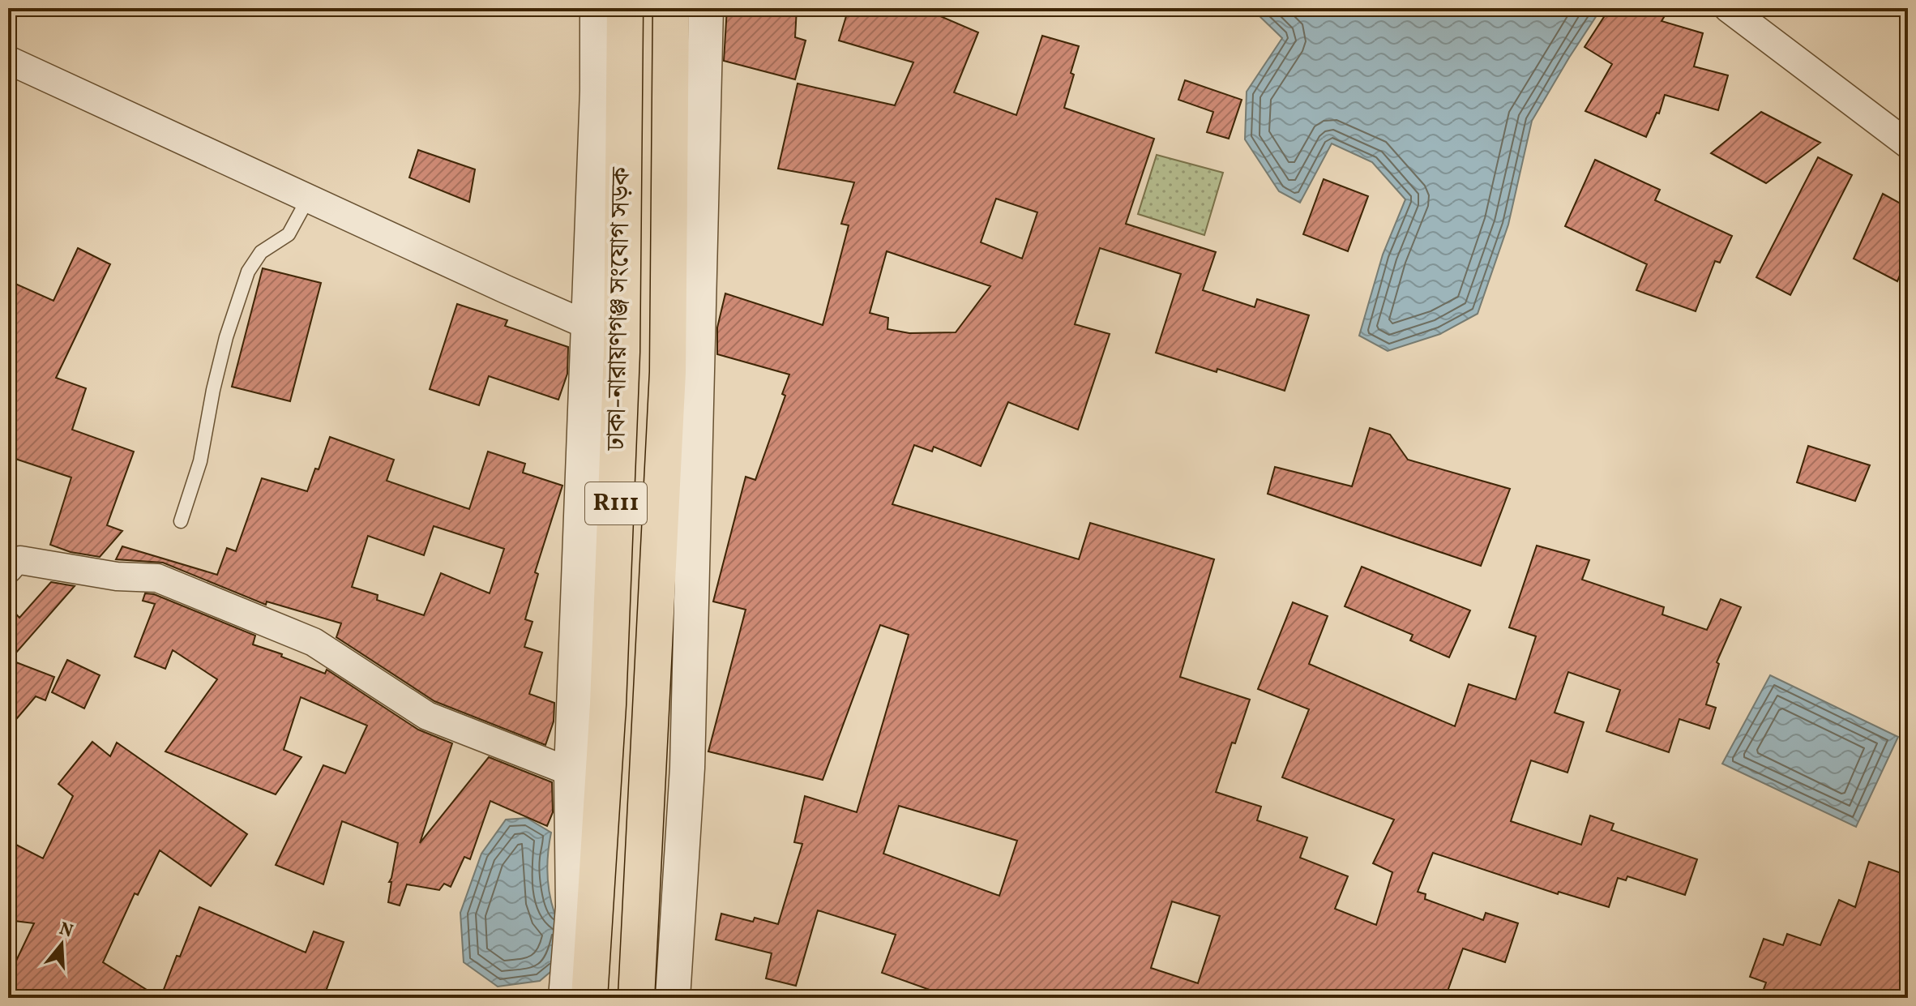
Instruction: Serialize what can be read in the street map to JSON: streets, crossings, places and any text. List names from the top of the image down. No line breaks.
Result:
{"streets":{"main road":["ঢাকা-নারায়ণগঞ্জ সংযোগ সড়ক","R111"]},"north":"top"}
